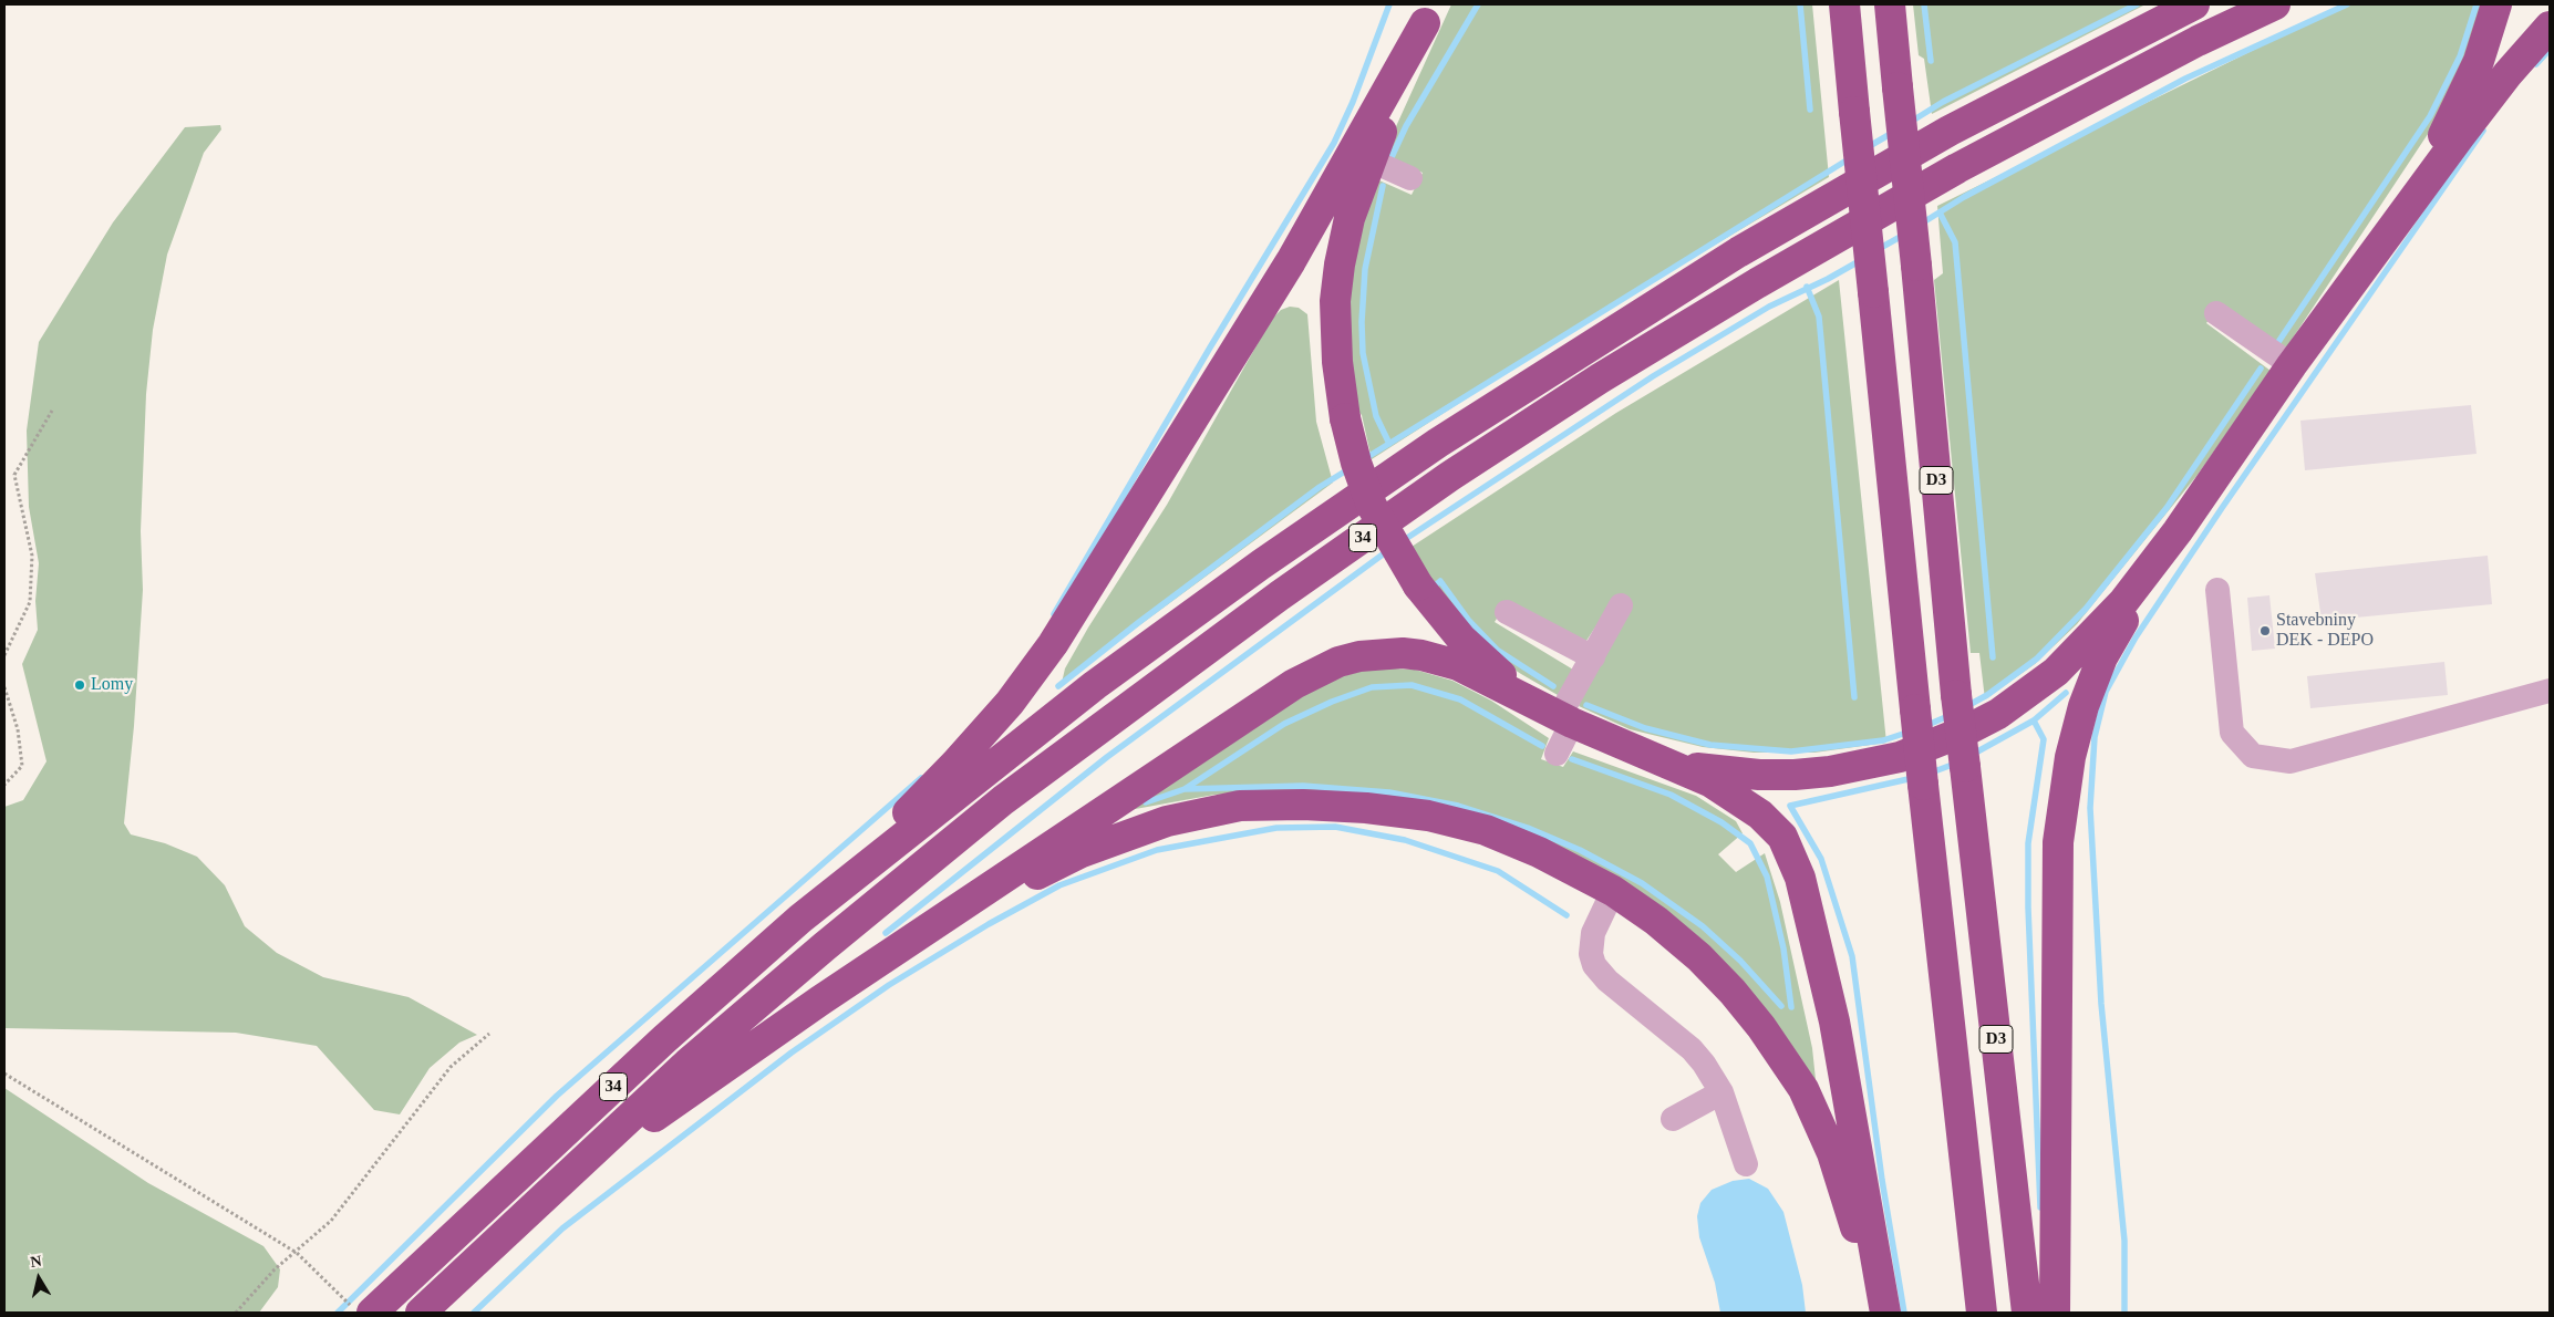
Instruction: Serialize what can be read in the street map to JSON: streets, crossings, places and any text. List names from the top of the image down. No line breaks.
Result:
{"streets":{"highway":["D3","34"]},"places":["Stavebniny DEK - DEPO","Lomy"],"north":"top"}
